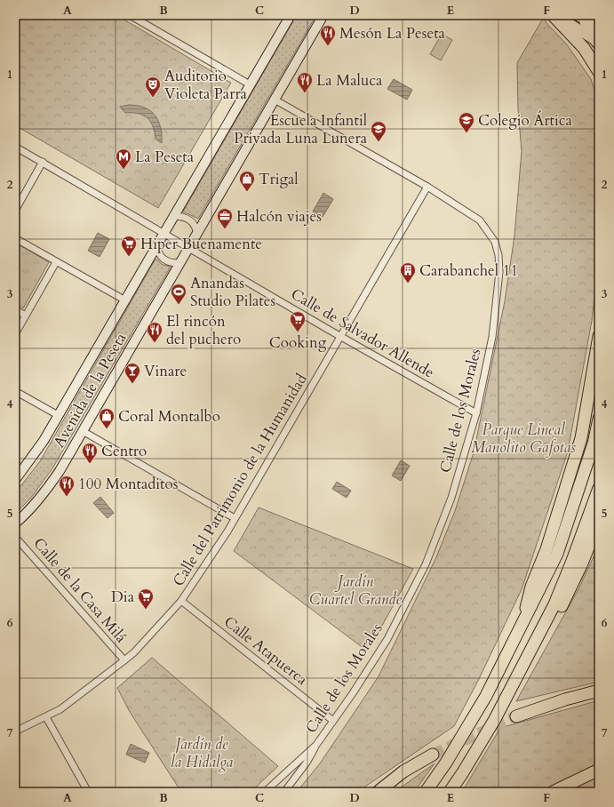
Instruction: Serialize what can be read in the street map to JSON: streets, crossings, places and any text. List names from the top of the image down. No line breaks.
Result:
{"streets":{"street":["Calle de Salvador Allende","Avenida de la Peseta","Calle de los Morales","Calle del Patrimonio de la Humanidad","Calle de la Casa Milá","Calle Atapuerca"]},"crossings":[["Calle de Salvador Allende","Avenida de la Peseta"],["Calle de Salvador Allende","Calle de los Morales"],["Calle de Salvador Allende","Calle del Patrimonio de la Humanidad"],["Avenida de la Peseta","Calle de los Morales"],["Calle de los Morales","Calle del Patrimonio de la Humanidad"],["Calle de los Morales","Calle Atapuerca"],["Calle del Patrimonio de la Humanidad","Calle de la Casa Milá"],["Calle del Patrimonio de la Humanidad","Calle Atapuerca"]],"parks":["Parque Lineal Manolito Gafotas","Jardín Cuartel Grande","Jardín de la Hidalga"],"places":{"restaurant":["Mesón La Peseta","La Maluca","El rincón del puchero","Centro","100 Montaditos"],"theatre":["Auditorio Violeta Parra"],"school or university":["Colegio Ártica","Escuela Infantil Privada Luna Lunera"],"metro station":["La Peseta"],"shop":["Trigal","Coral Montalbo"],"office":["Halcón viajes"],"supermarket":["Hiper Buenamente","Cooking","Dia"],"building":["Carabanchel 11"],"sports":["Anandas Studio Pilates"],"bar":["Vinare"]},"grid":{"columns":["A","B","C","D","E","F"],"rows":["1","2","3","4","5","6","7"]}}
